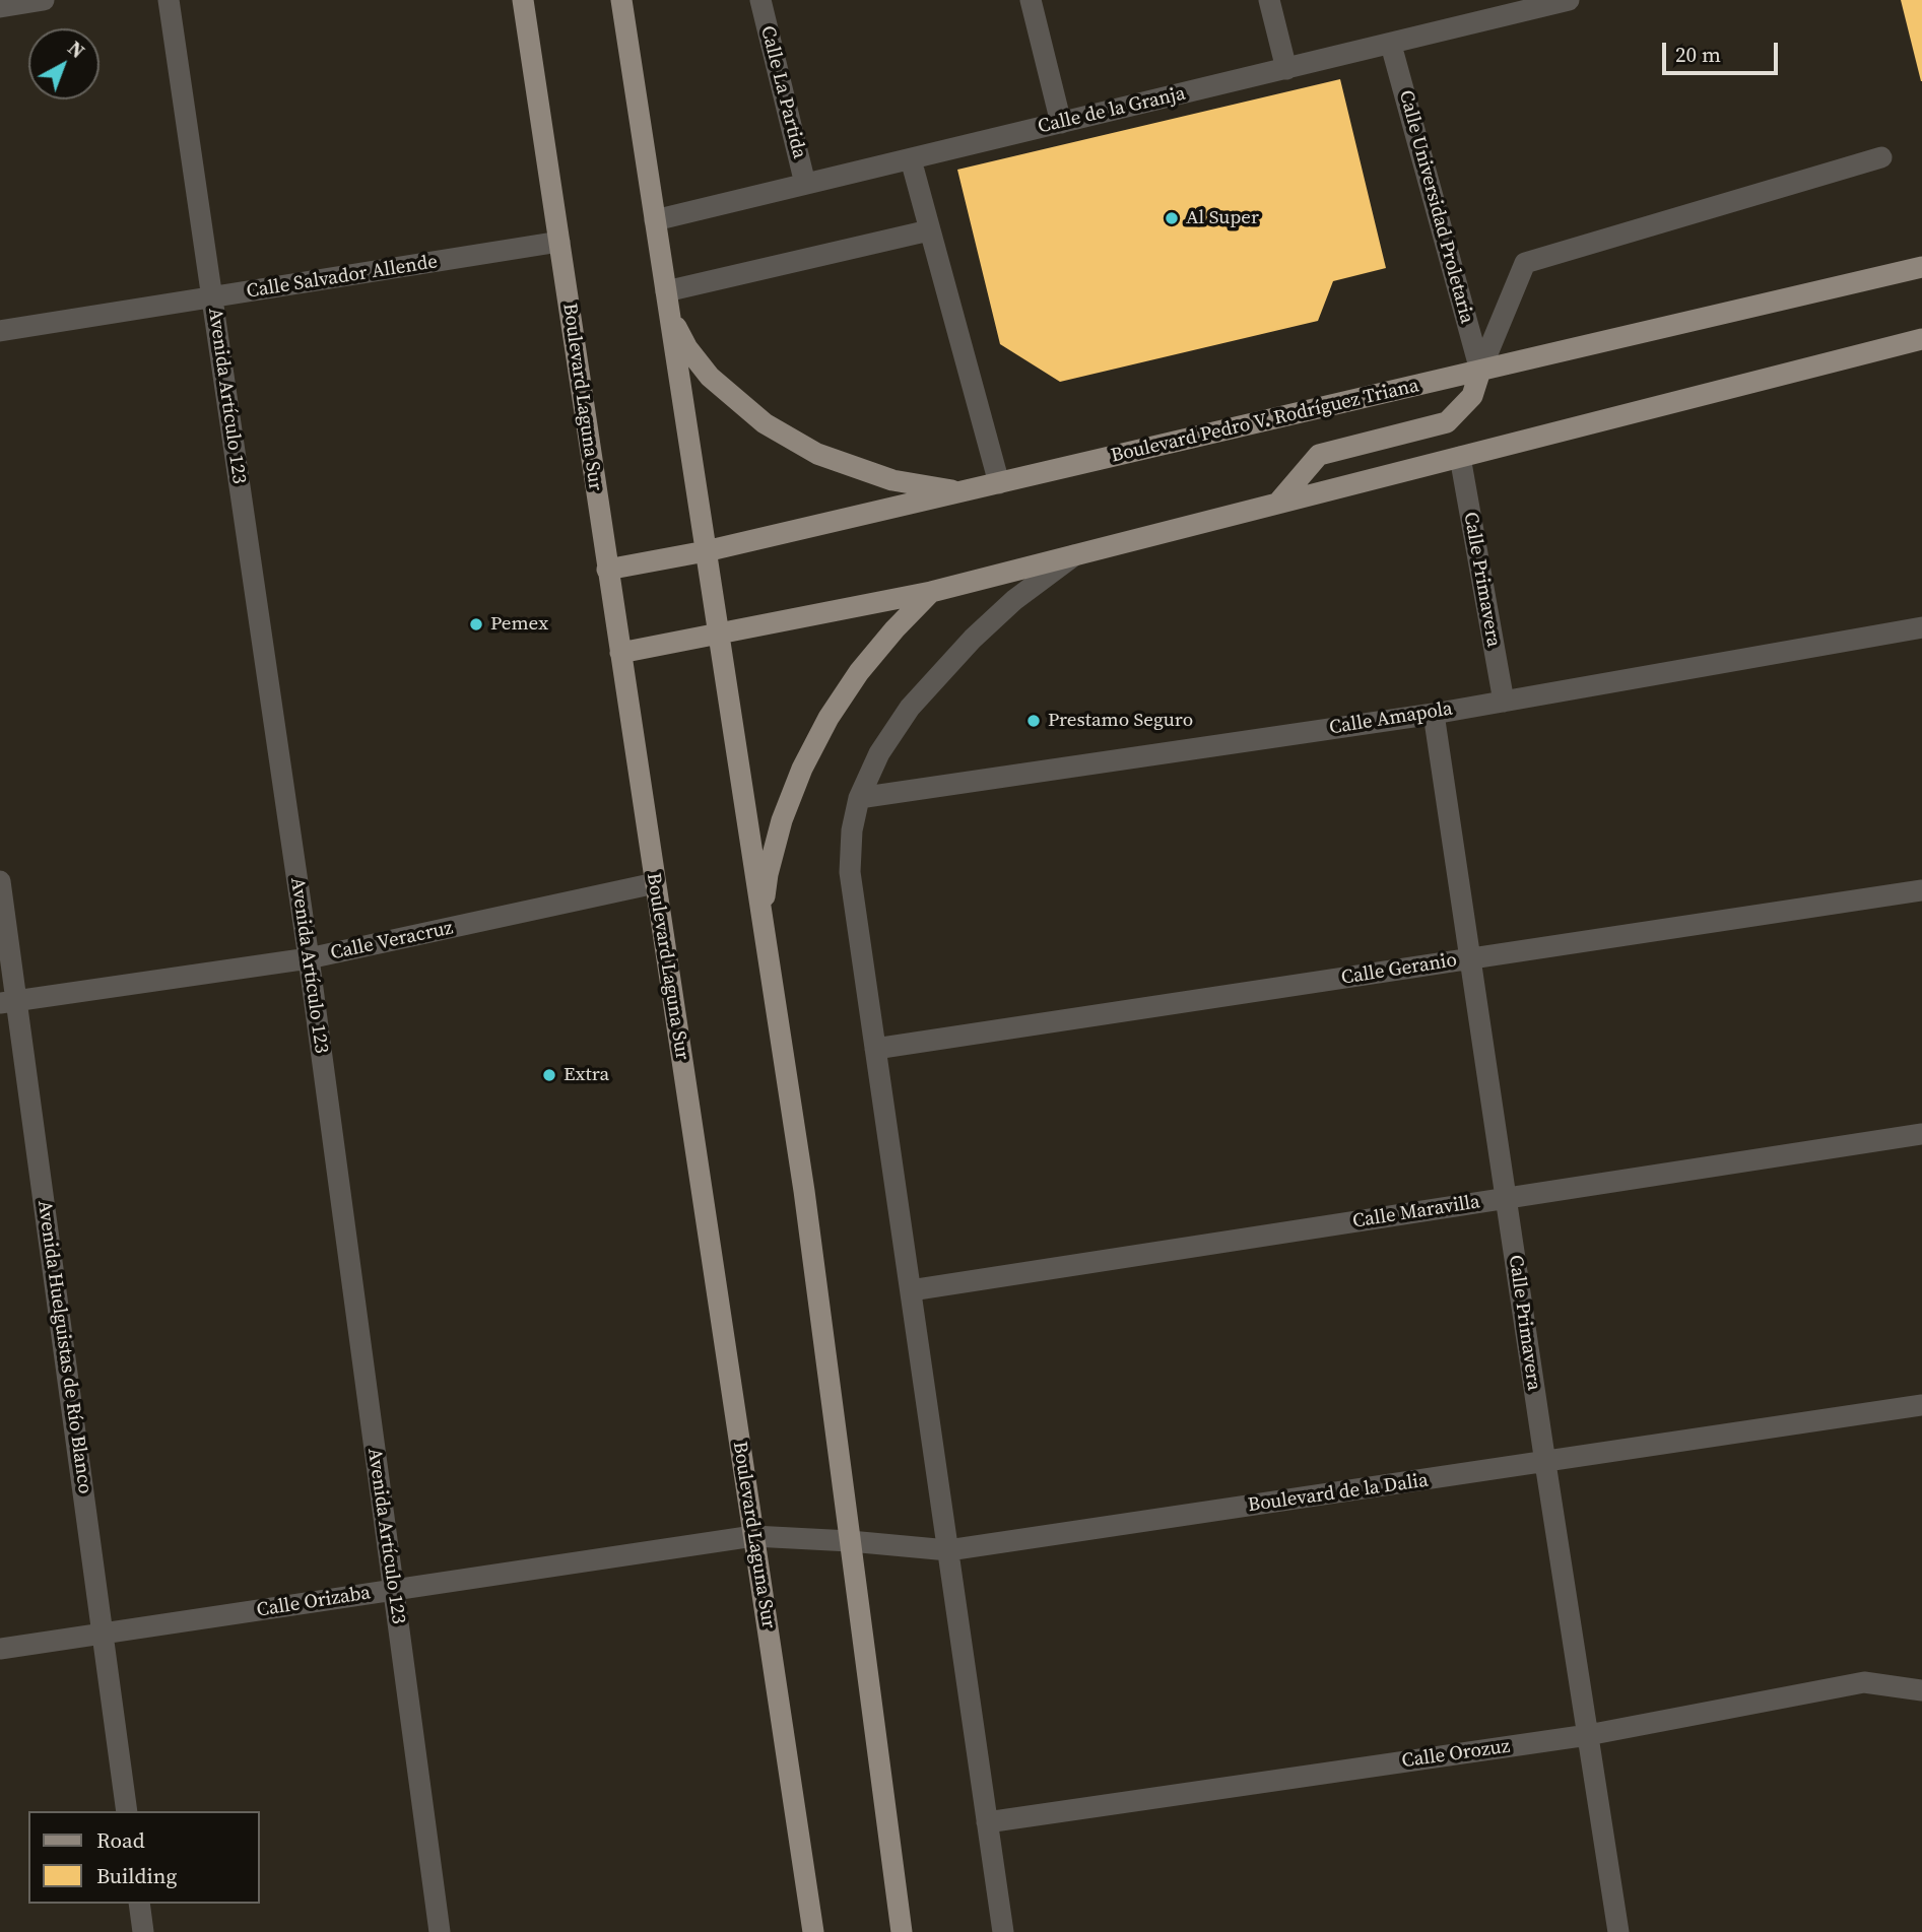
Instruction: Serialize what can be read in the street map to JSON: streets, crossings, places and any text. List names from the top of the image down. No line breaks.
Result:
{"streets":{"main road":["Boulevard Laguna Sur","Boulevard Pedro V. Rodríguez Triana"],"street":["Calle La Partida","Calle de la Granja","Calle Universidad Proletaria","Calle Salvador Allende","Avenida Artículo 123","Calle Primavera","Calle Amapola","Calle Veracruz","Calle Geranio","Calle Maravilla","Avenida Huelguistas de Río Blanco","Boulevard de la Dalia","Calle Orizaba","Calle Orozuz"]},"crossings":[["Calle La Partida","Calle de la Granja"],["Calle de la Granja","Calle Universidad Proletaria"],["Calle Universidad Proletaria","Boulevard Pedro V. Rodríguez Triana"],["Calle Salvador Allende","Avenida Artículo 123"],["Calle Salvador Allende","Boulevard Laguna Sur"],["Avenida Artículo 123","Calle Veracruz"],["Avenida Artículo 123","Calle Orizaba"],["Boulevard Laguna Sur","Boulevard Pedro V. Rodríguez Triana"],["Boulevard Laguna Sur","Calle Veracruz"],["Boulevard Laguna Sur","Boulevard de la Dalia"],["Boulevard Laguna Sur","Calle Orizaba"],["Calle Primavera","Calle Amapola"],["Calle Primavera","Calle Geranio"],["Calle Primavera","Calle Maravilla"],["Calle Primavera","Boulevard de la Dalia"],["Calle Primavera","Calle Orozuz"],["Calle Veracruz","Avenida Huelguistas de Río Blanco"],["Avenida Huelguistas de Río Blanco","Calle Orizaba"],["Boulevard de la Dalia","Calle Orizaba"]],"places":["Al Super","Pemex","Prestamo Seguro","Extra"],"legend":["Road","Building"],"scale_bar":"20 m","north":"top right"}
